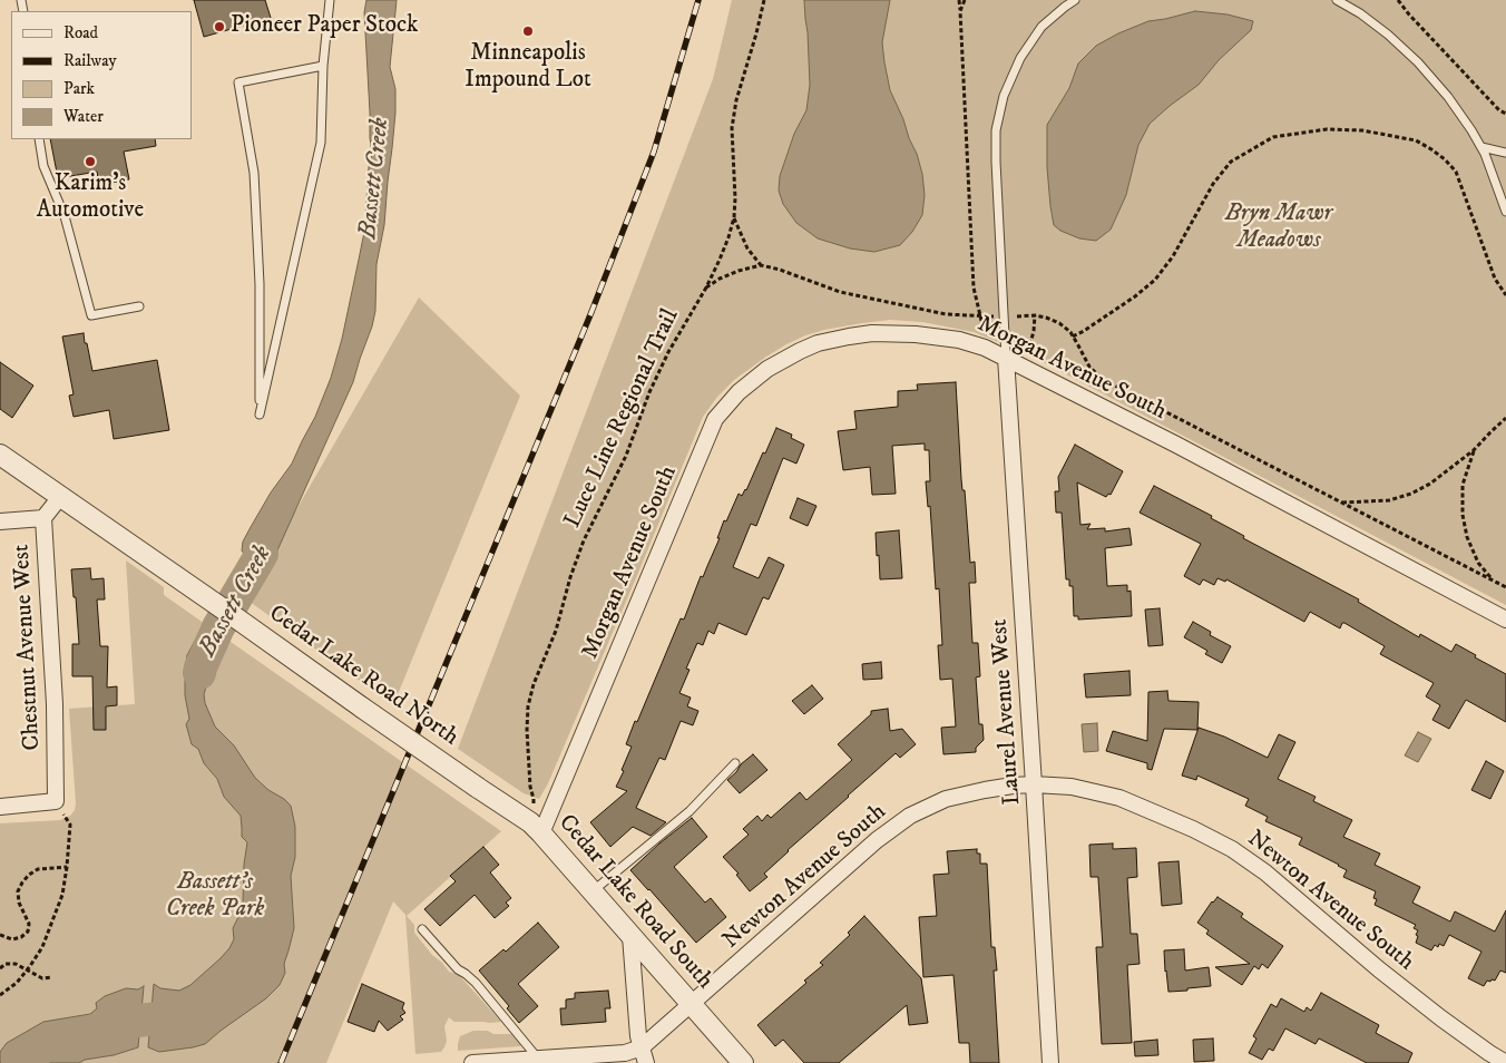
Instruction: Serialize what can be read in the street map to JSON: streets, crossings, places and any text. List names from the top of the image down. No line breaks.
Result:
{"streets":{"street":["Morgan Avenue South","Chestnut Avenue West","Cedar Lake Road North","Laurel Avenue West","Newton Avenue South","Cedar Lake Road South"],"path":["Luce Line Regional Trail"]},"crossings":[["Morgan Avenue South","Luce Line Regional Trail"],["Morgan Avenue South","Laurel Avenue West"],["Morgan Avenue South","Cedar Lake Road South"],["Luce Line Regional Trail","Cedar Lake Road South"],["Chestnut Avenue West","Cedar Lake Road North"],["Cedar Lake Road North","Cedar Lake Road South"],["Laurel Avenue West","Newton Avenue South"],["Newton Avenue South","Cedar Lake Road South"]],"water":["Bassett Creek"],"parks":["Bryn Mawr Meadows","Bassett's Creek Park"],"places":["Pioneer Paper Stock","Minneapolis Impound Lot","Karim's Automotive"],"legend":["Road","Railway","Park","Water"]}
